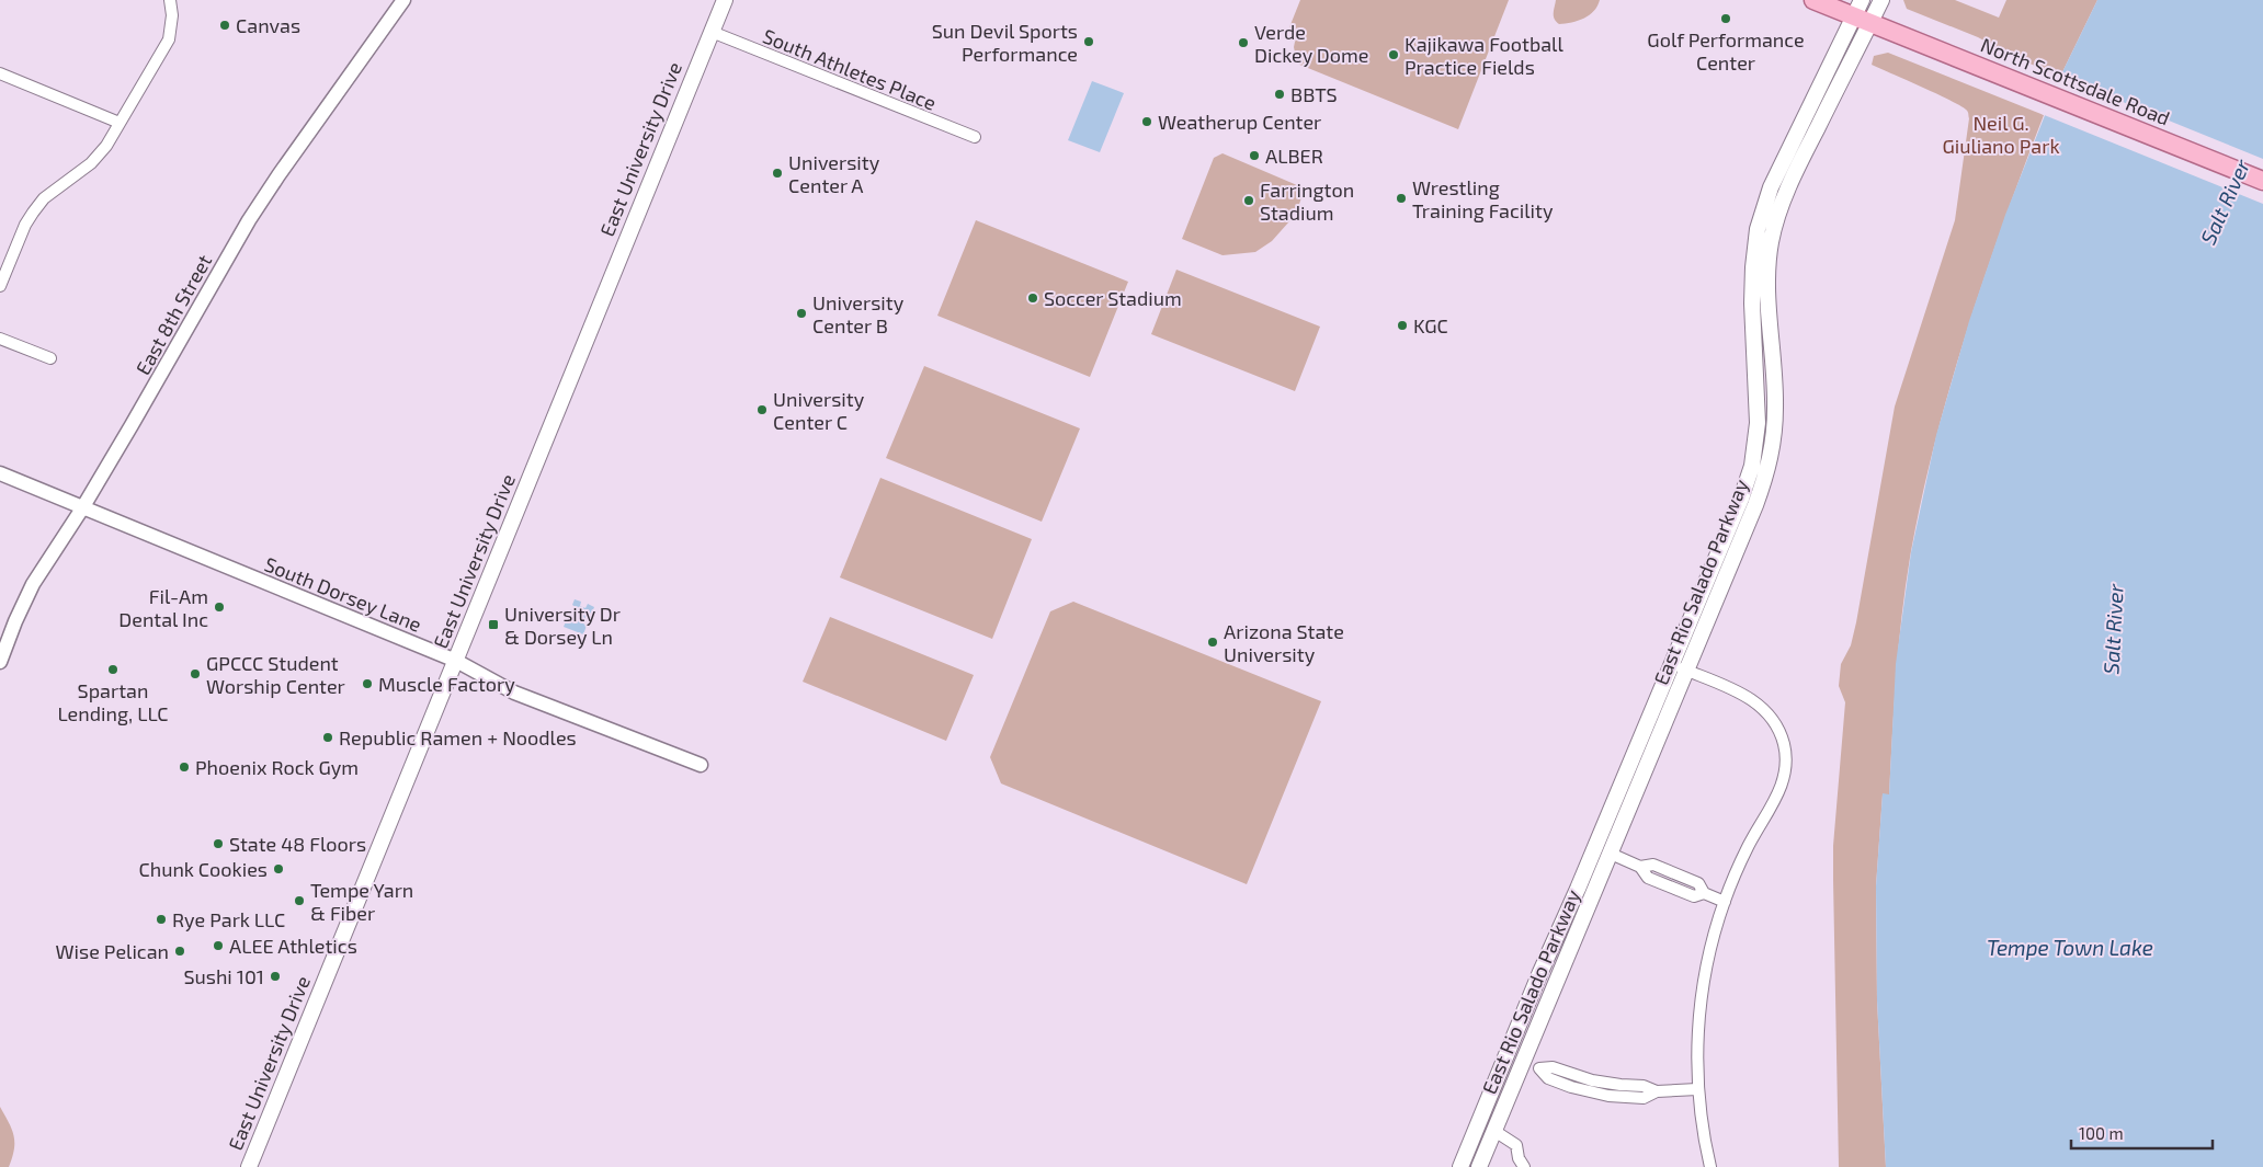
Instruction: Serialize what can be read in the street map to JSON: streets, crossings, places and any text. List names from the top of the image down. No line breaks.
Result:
{"streets":{"main road":["North Scottsdale Road","East University Drive","East Rio Salado Parkway"],"street":["South Athletes Place","East 8th Street","South Dorsey Lane"]},"crossings":[["South Athletes Place","East University Drive"],["North Scottsdale Road","East Rio Salado Parkway"],["East University Drive","South Dorsey Lane"],["East 8th Street","South Dorsey Lane"]],"water":["Salt River","Tempe Town Lake"],"parks":["Neil G. Giuliano Park"],"places":{"other":["Golf Performance Center","Canvas","Sun Devil Sports Performance","Verde Dickey Dome","Kajikawa Football Practice Fields","BBTS","Weatherup Center","ALBER","University Center A","Wrestling Training Facility","Farrington Stadium","Soccer Stadium","University Center B","KGC","University Center C","Fil-Am Dental Inc","Arizona State University","Spartan Lending, LLC","GPCCC Student Worship Center","Muscle Factory","Republic Ramen + Noodles","Phoenix Rock Gym","State 48 Floors","Chunk Cookies","Tempe Yarn & Fiber","Rye Park LLC","ALEE Athletics","Wise Pelican","Sushi 101"],"transit":["University Dr & Dorsey Ln"]},"scale_bar":"100 m"}
